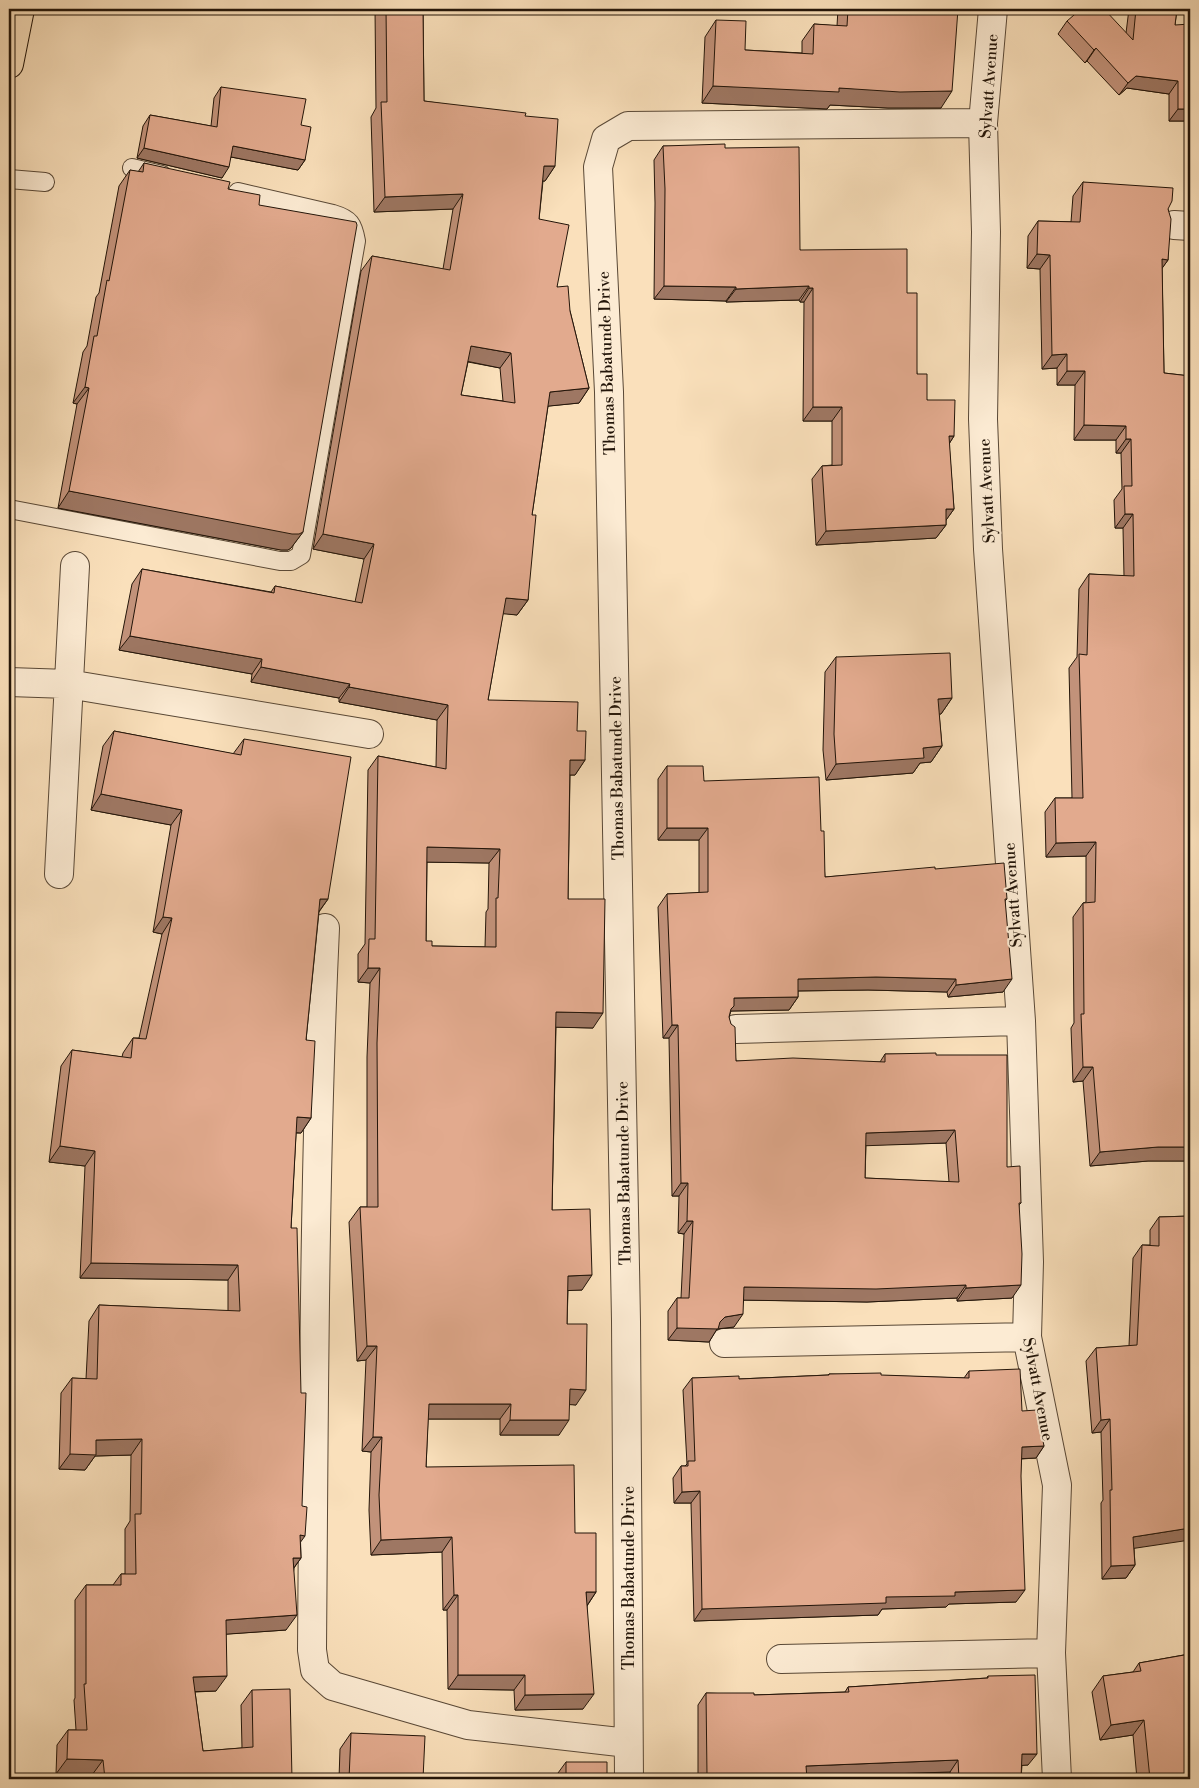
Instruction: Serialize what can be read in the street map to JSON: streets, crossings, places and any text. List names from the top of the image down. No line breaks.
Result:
{"streets":{"street":["Sylvatt Avenue","Thomas Babatunde Drive"]},"crossings":[["Sylvatt Avenue","Thomas Babatunde Drive"]]}
